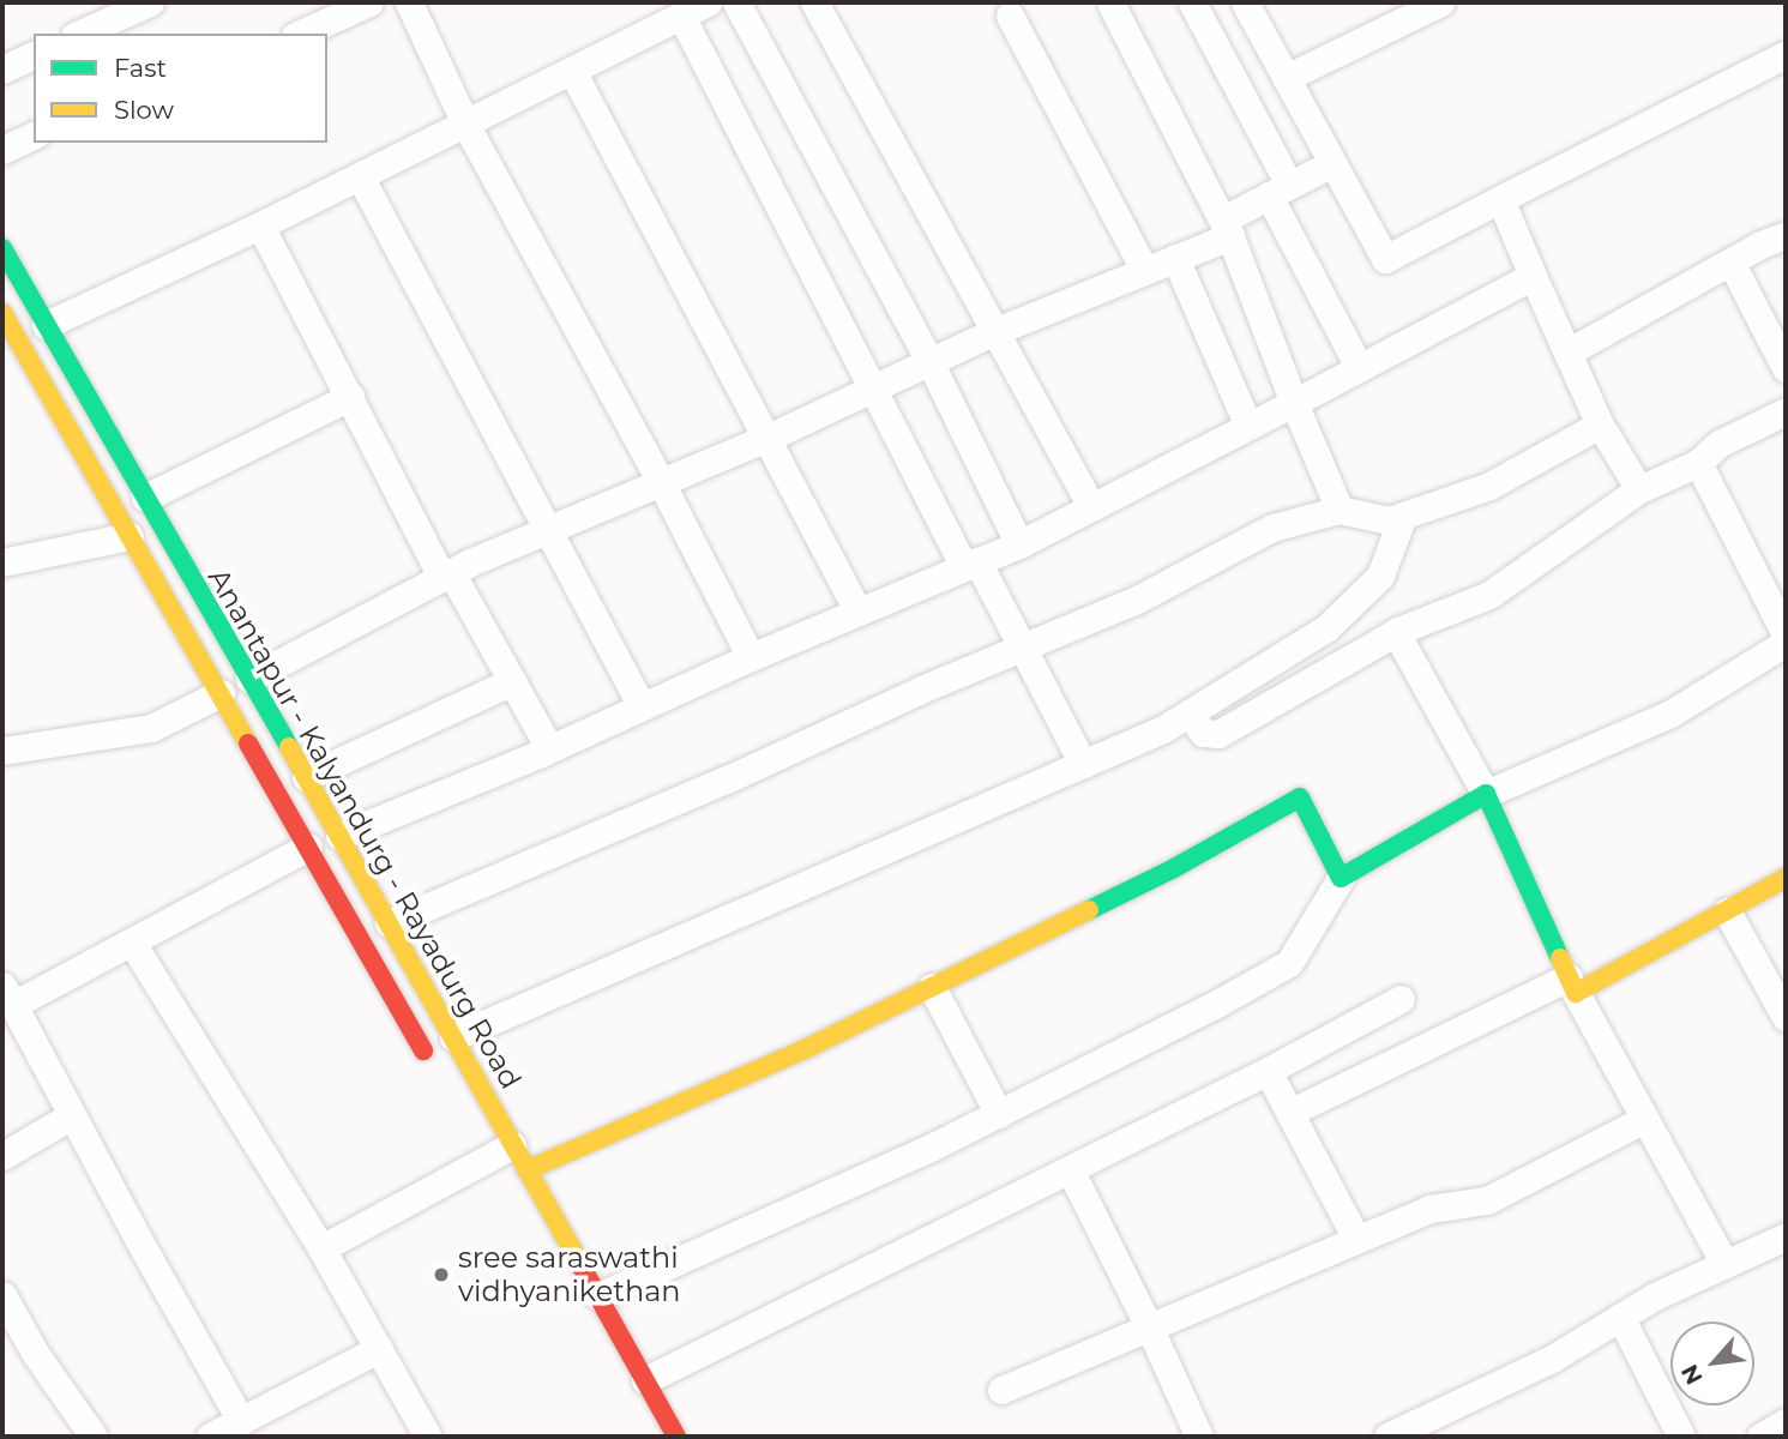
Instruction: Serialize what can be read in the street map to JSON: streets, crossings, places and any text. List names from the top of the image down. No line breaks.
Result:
{"streets":{"main road":["Anantapur - Kalyandurg - Rayadurg Road"]},"places":["sree saraswathi vidhyanikethan"],"legend":["Fast","Slow"],"north":"bottom left"}
